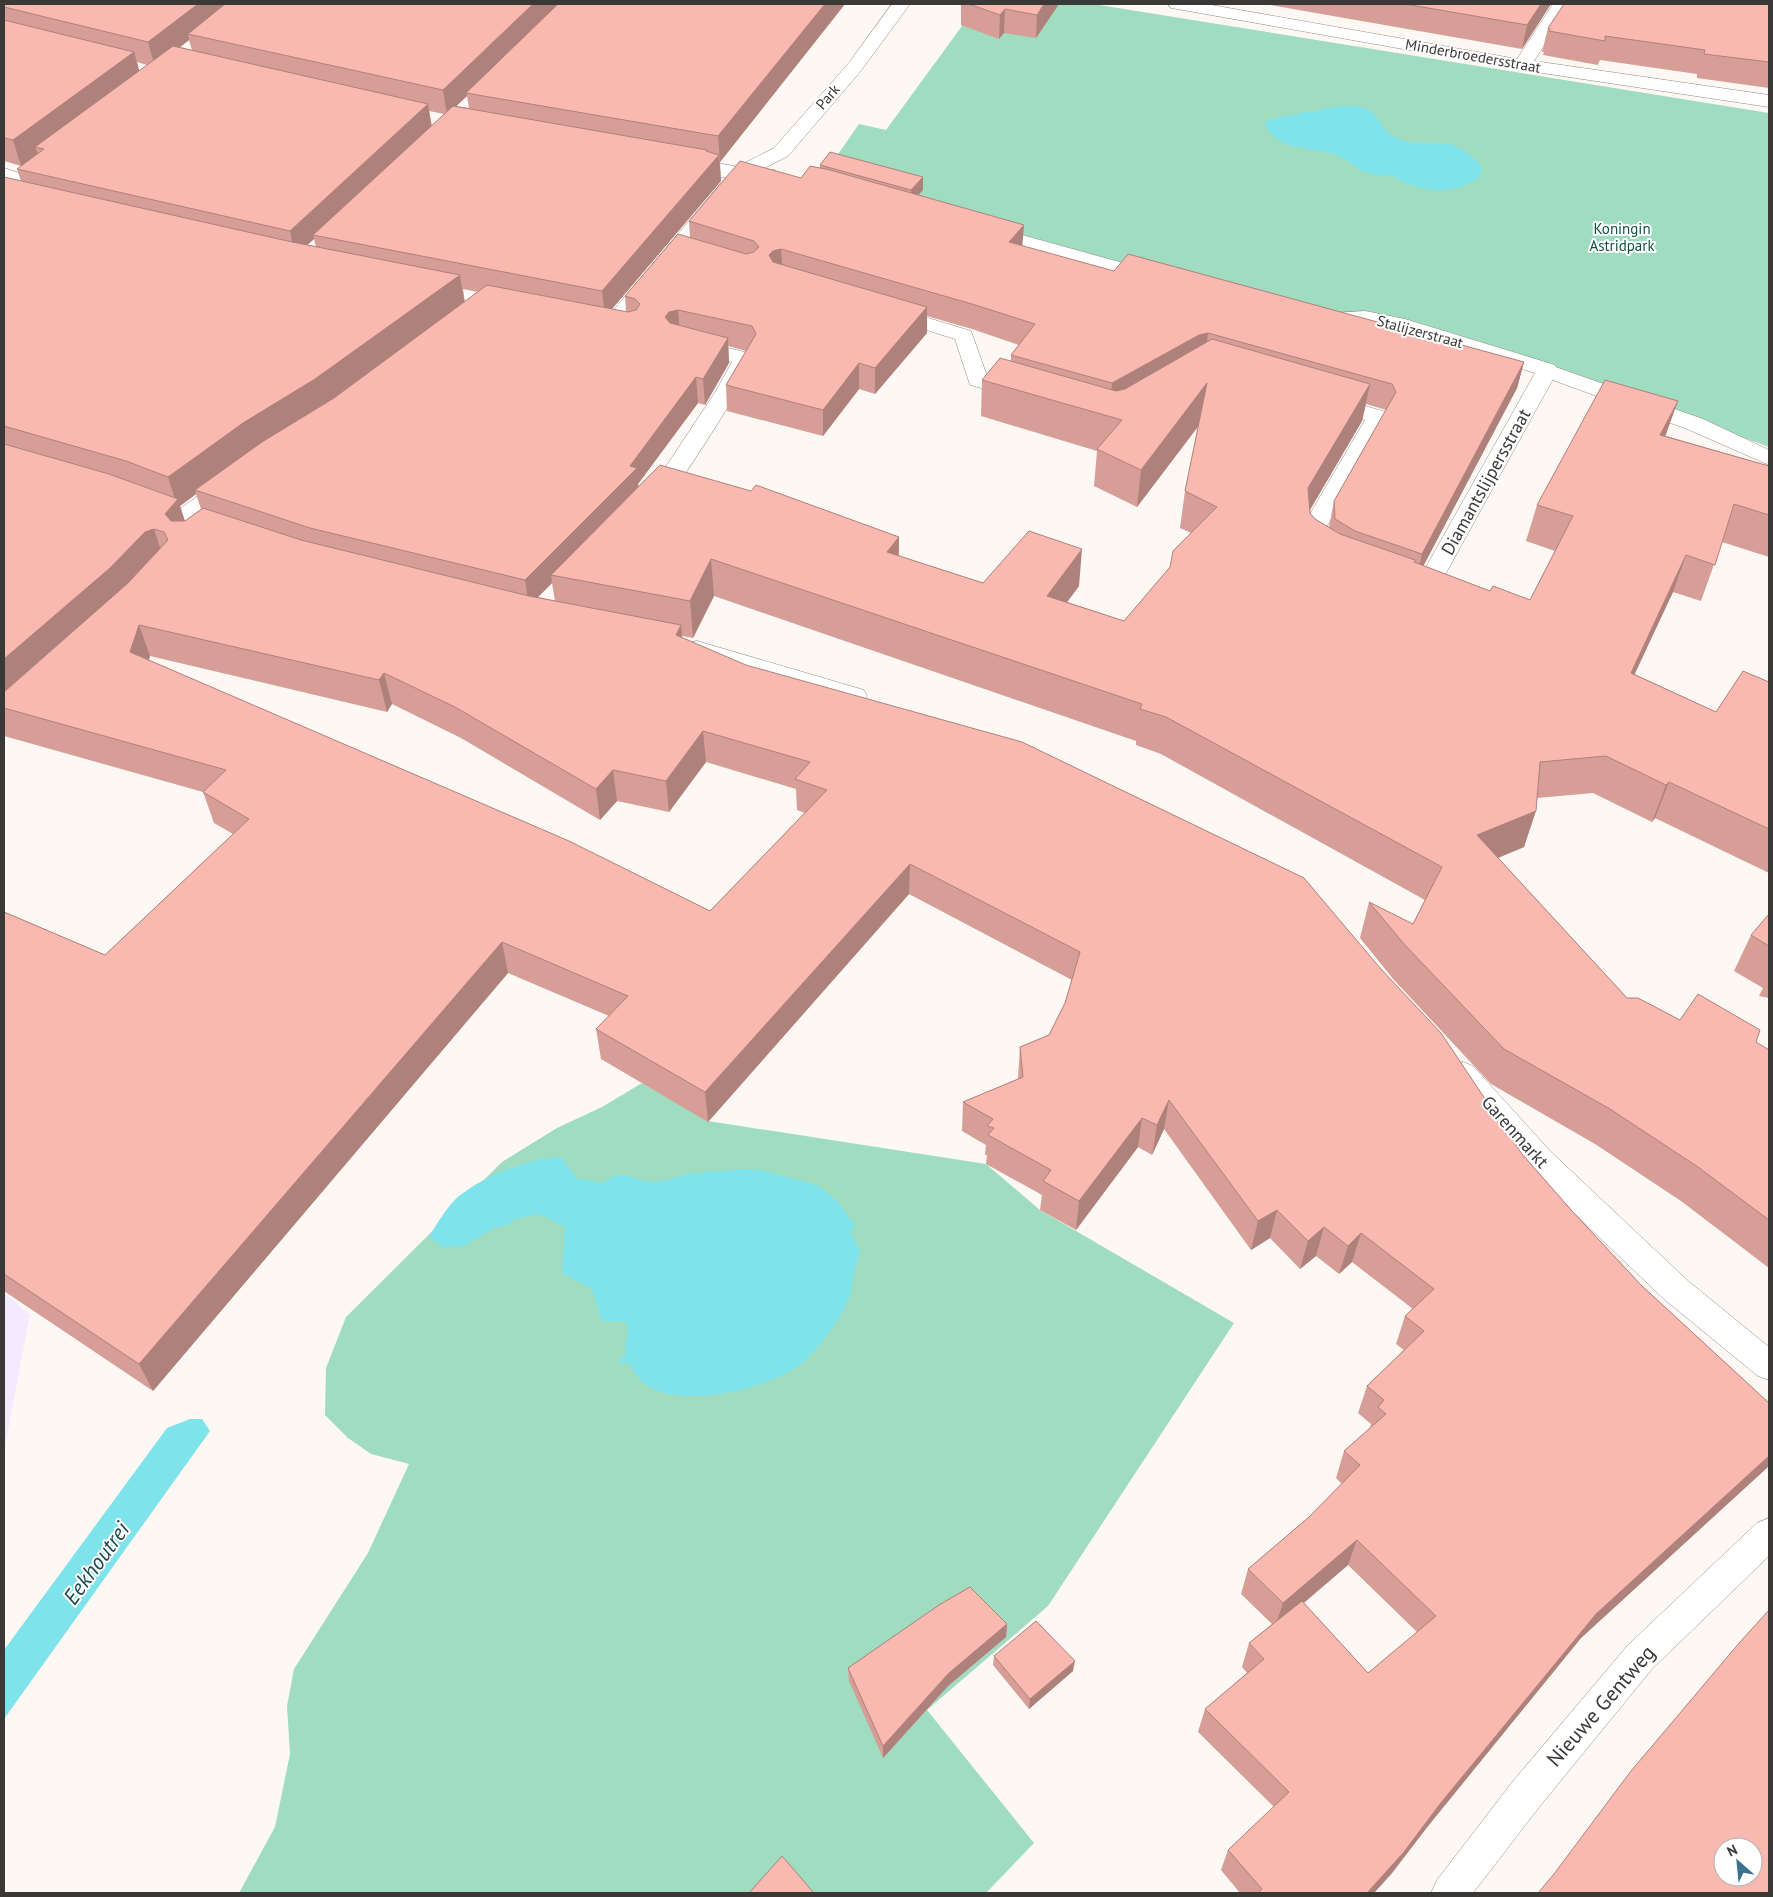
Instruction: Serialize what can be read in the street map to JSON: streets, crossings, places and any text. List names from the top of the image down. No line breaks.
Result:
{"streets":{"street":["Minderbroedersstraat","Park","Stalijzerstraat","Diamantslijpersstraat","Garenmarkt","Nieuwe Gentweg"]},"crossings":[["Stalijzerstraat","Diamantslijpersstraat"]],"water":["Eekhoutrei"],"parks":["Koningin Astridpark"],"north":"top left"}
